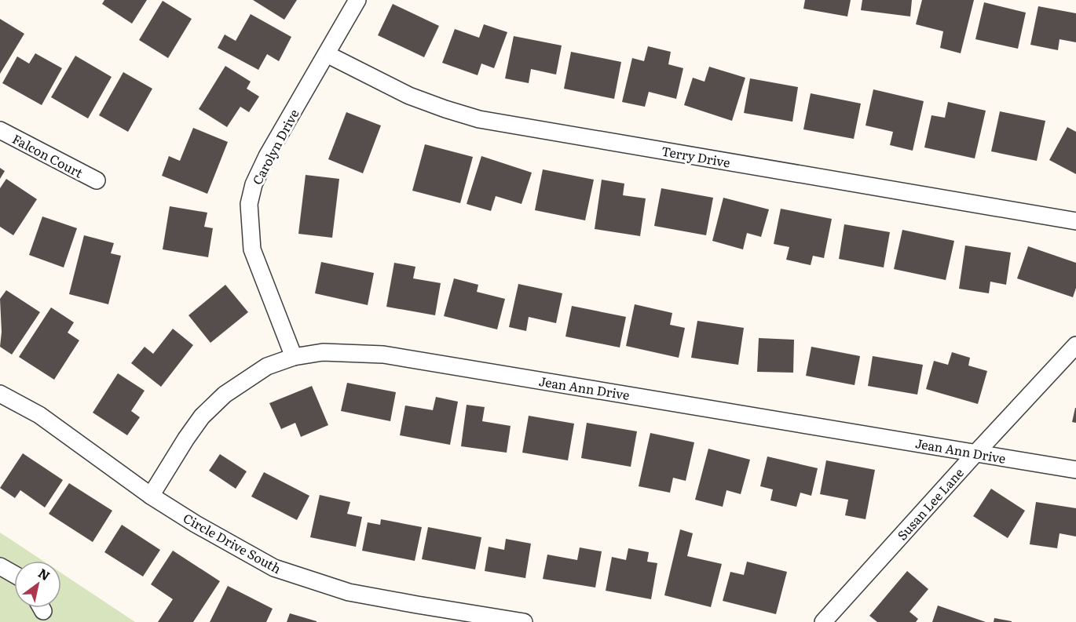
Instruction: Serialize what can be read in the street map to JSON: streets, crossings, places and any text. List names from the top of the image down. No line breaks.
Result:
{"streets":{"street":["Carolyn Drive","Falcon Court","Terry Drive","Jean Ann Drive","Susan Lee Lane","Circle Drive South"]},"crossings":[["Carolyn Drive","Terry Drive"],["Carolyn Drive","Jean Ann Drive"],["Jean Ann Drive","Susan Lee Lane"],["Jean Ann Drive","Circle Drive South"]],"north":"top right"}
